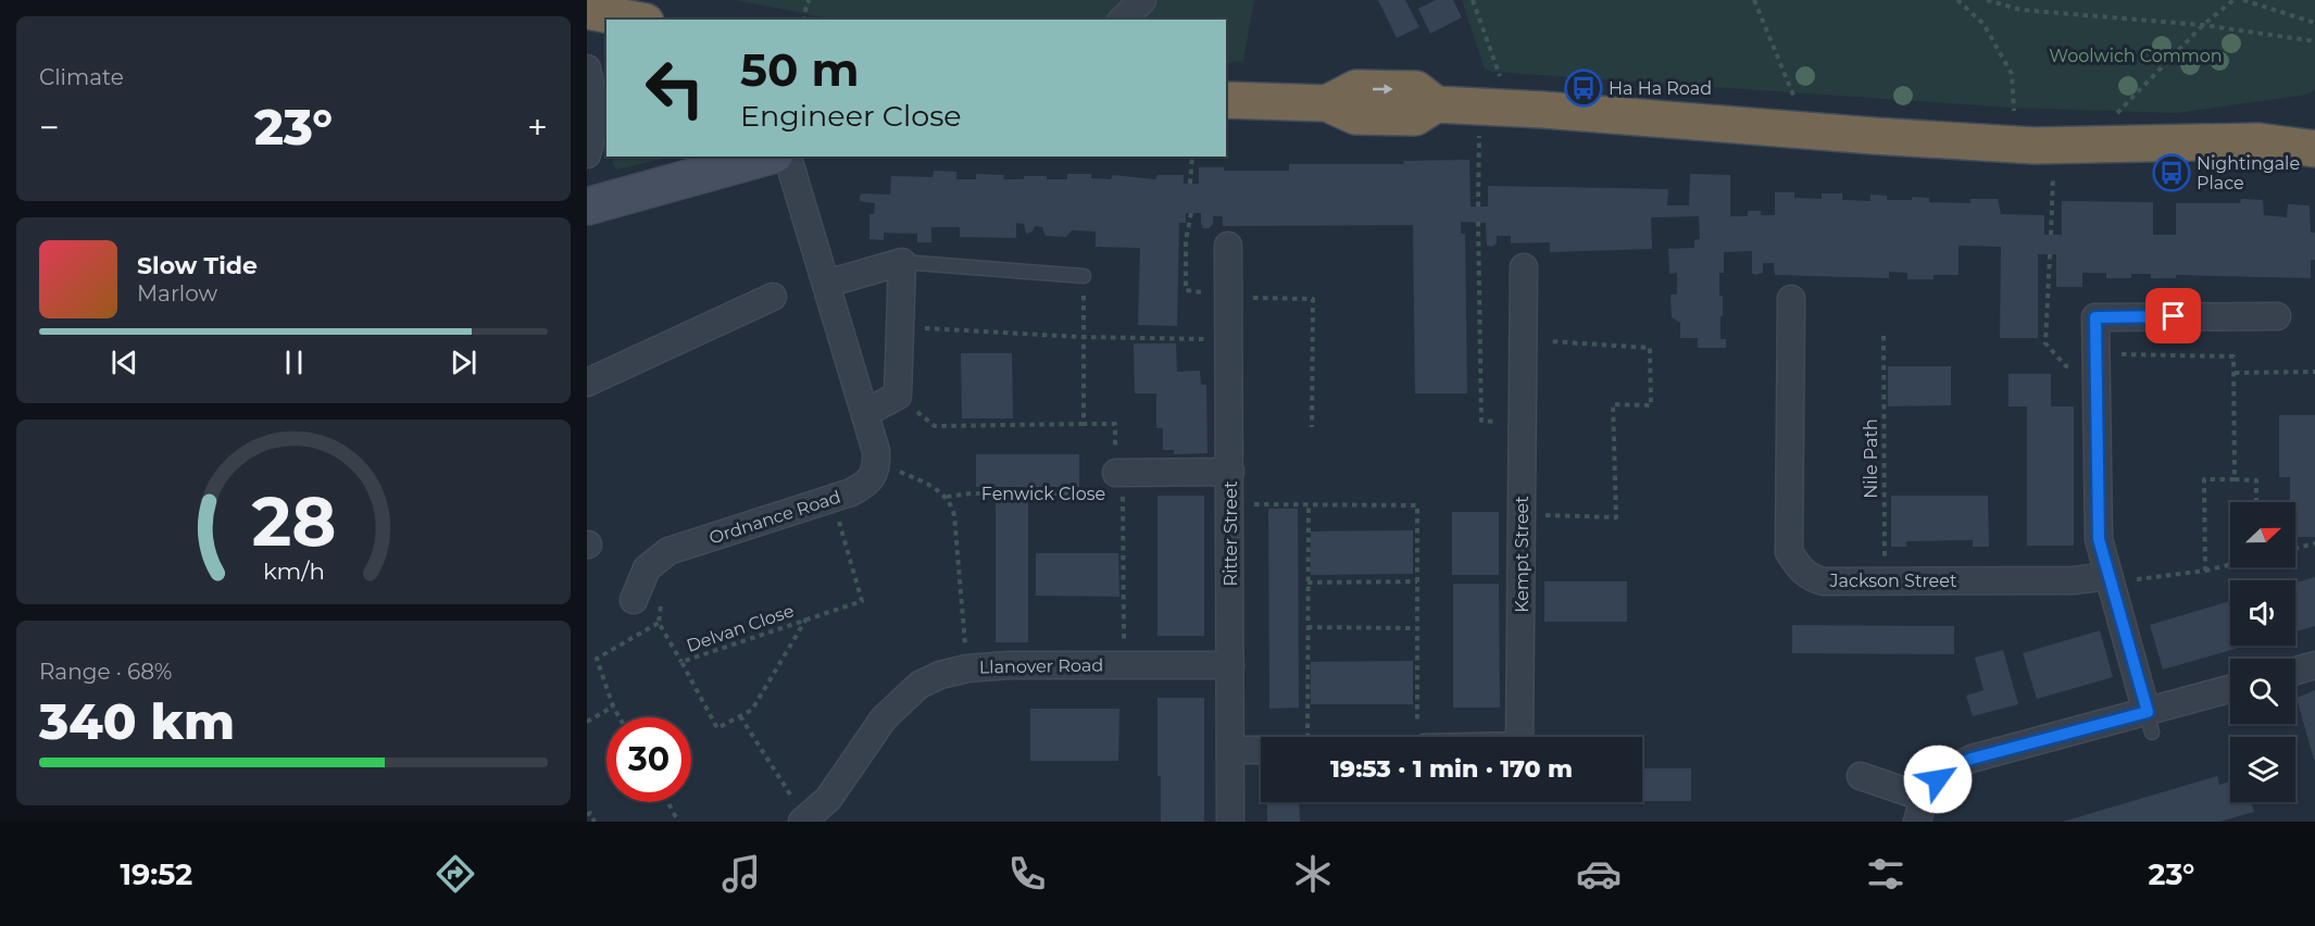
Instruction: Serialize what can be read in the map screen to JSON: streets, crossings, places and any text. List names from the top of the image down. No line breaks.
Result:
{"streets":{"street":["Fenwick Close","Ordnance Road","Ritter Street","Kempt Street","Jackson Street","Llanover Road"],"path":["Nile Path","Delvan Close"]},"crossings":[["Nile Path","Jackson Street"],["Fenwick Close","Ritter Street"],["Ordnance Road","Delvan Close"],["Ritter Street","Llanover Road"]],"parks":["Woolwich Common"],"places":{"bus stop":["Ha Ha Road","Nightingale Place"]},"north":"right","page":{"tile":["Climate",["Range · 68%","340 km"]],"turn":["50 m","Engineer Close"],"heat":["−","23°","+"],"song":["Slow Tide","Marlow"],"limit":"30","trip":"19:53 · 1 min · 170 m","tabs":["19:52","23°"],"gauge":["28","km/h"]}}
